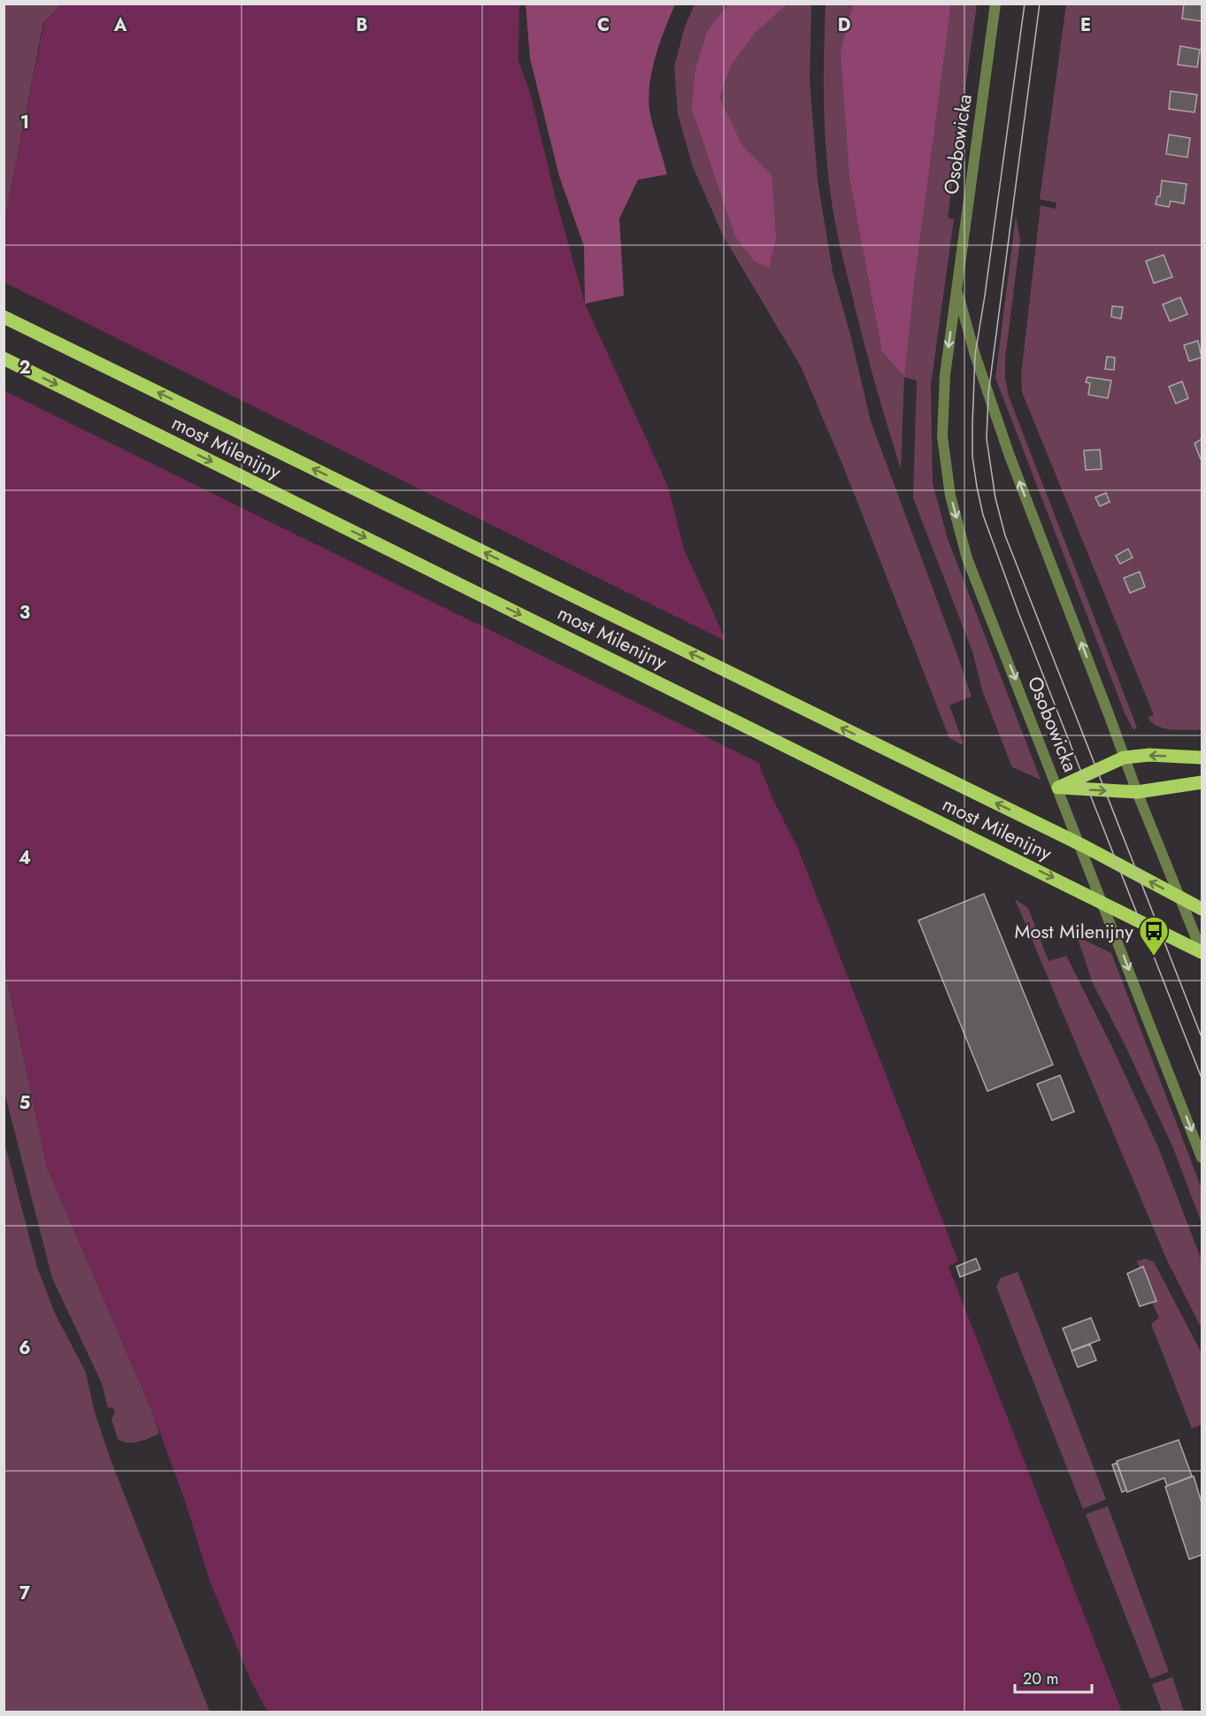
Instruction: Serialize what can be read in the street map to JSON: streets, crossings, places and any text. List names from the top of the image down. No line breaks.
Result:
{"streets":{"main road":["most Milenijny"],"street":["Osobowicka"]},"crossings":[["Osobowicka","most Milenijny"]],"places":{"bus stop":["Most Milenijny"]},"scale_bar":"20 m","grid":{"columns":["A","B","C","D","E"],"rows":["1","2","3","4","5","6","7"]}}
